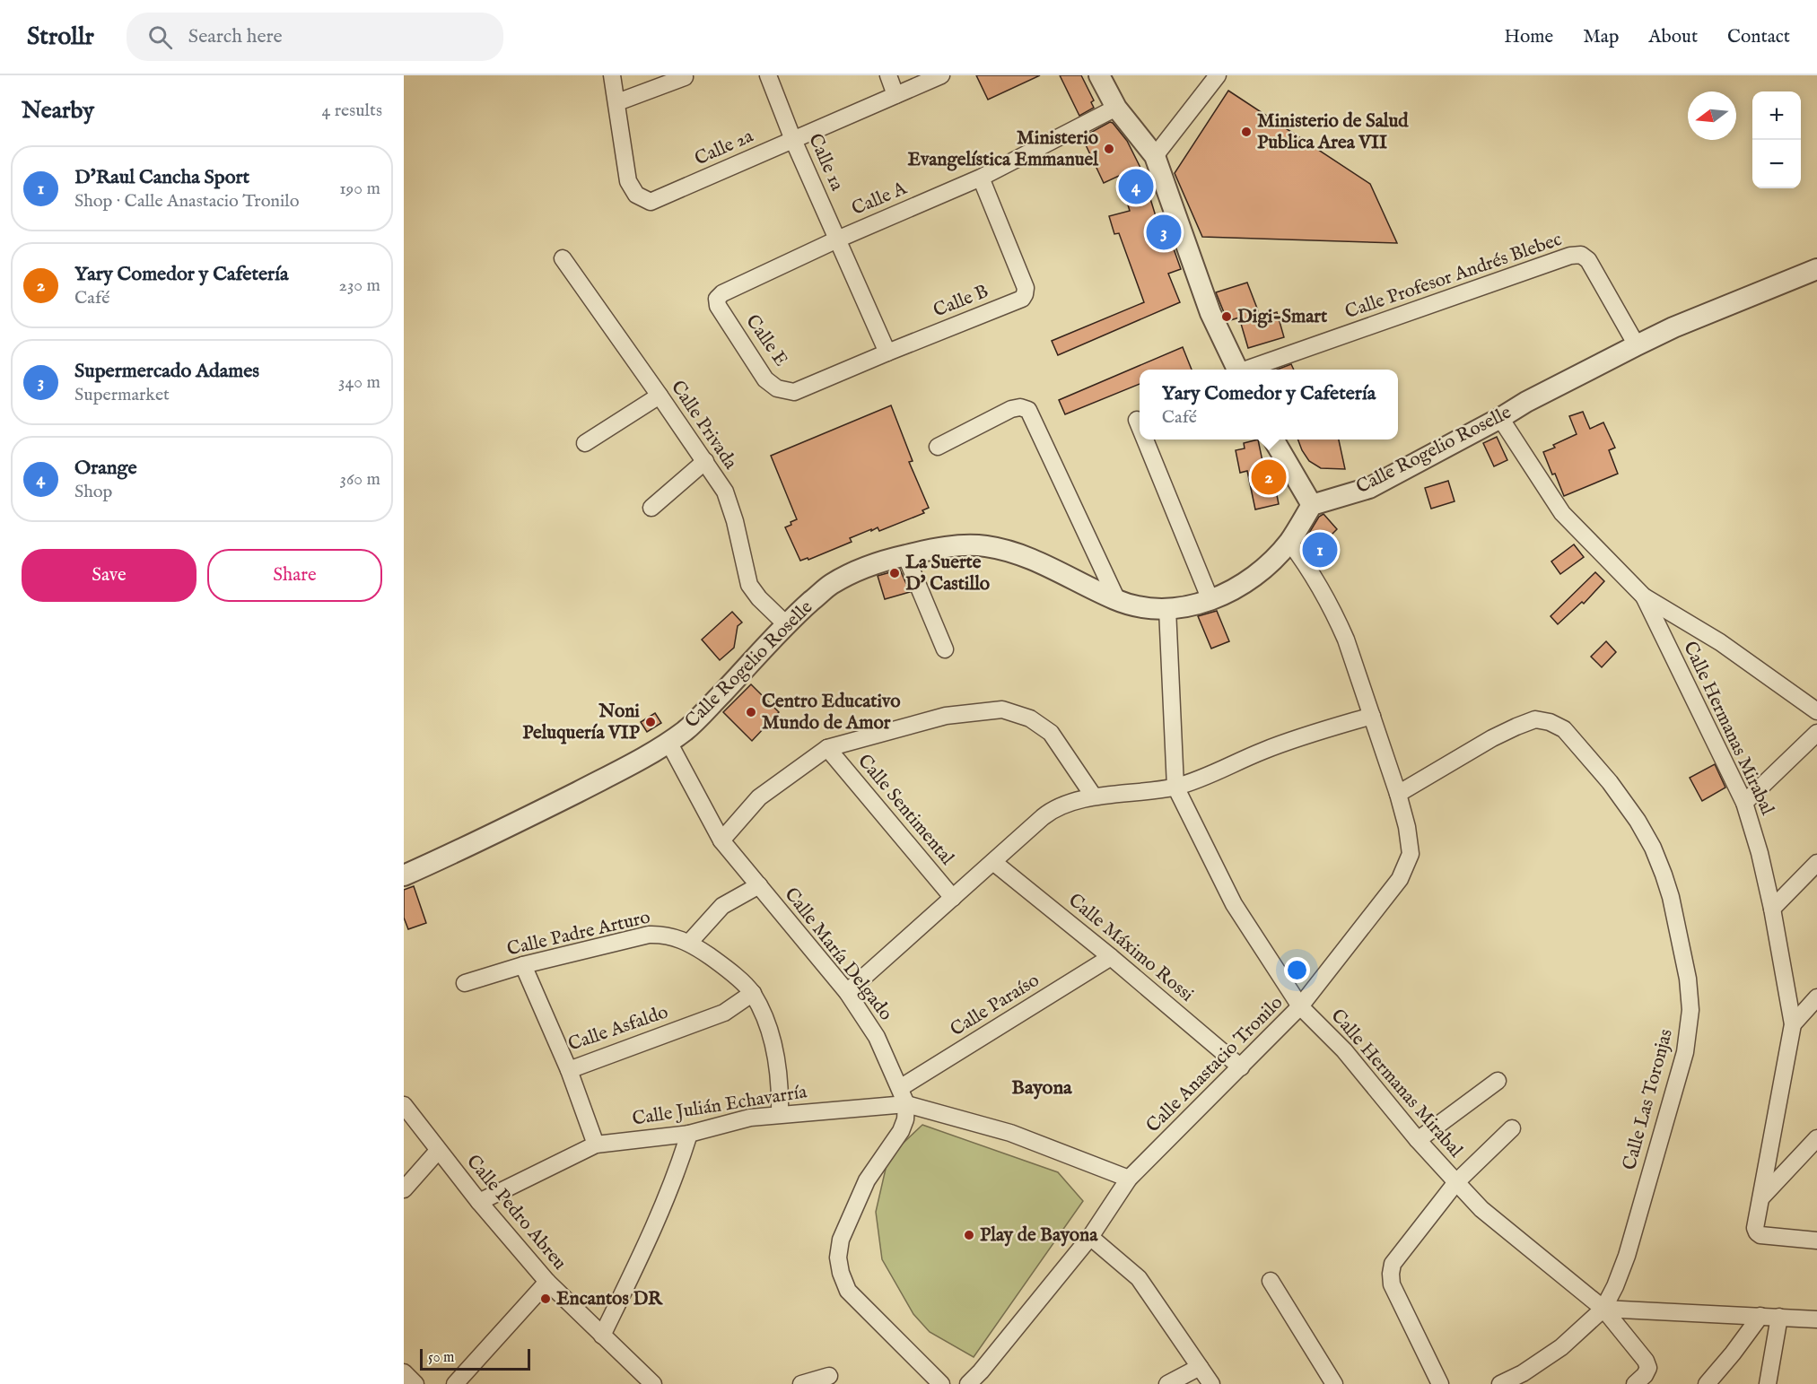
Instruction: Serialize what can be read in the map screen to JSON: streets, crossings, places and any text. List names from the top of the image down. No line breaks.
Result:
{"streets":{"street":["Calle 2a","Calle 1a","Calle A","Calle Profesor Andrés Blebec","Calle B","Calle E","Calle Privada","Calle Rogelio Roselle","Calle Hermanas Mirabal","Calle Sentimental","Calle Padre Arturo","Calle Máximo Rossi","Calle María Delgado","Calle Paraíso","Calle Asfaldo","Calle Anastacio Tronilo","Calle Las Toronjas","Calle Julián Echavarría","Calle Pedro Abreu"]},"crossings":[["Calle 2a","Calle 1a"],["Calle 1a","Calle A"],["Calle 1a","Calle B"],["Calle A","Calle B"],["Calle A","Calle E"],["Calle Profesor Andrés Blebec","Calle Rogelio Roselle"],["Calle B","Calle E"],["Calle Privada","Calle Rogelio Roselle"],["Calle Rogelio Roselle","Calle Hermanas Mirabal"],["Calle Rogelio Roselle","Calle María Delgado"],["Calle Rogelio Roselle","Calle Anastacio Tronilo"],["Calle Hermanas Mirabal","Calle Anastacio Tronilo"],["Calle Hermanas Mirabal","Calle Las Toronjas"],["Calle Padre Arturo","Calle Asfaldo"],["Calle Padre Arturo","Calle Julián Echavarría"],["Calle Máximo Rossi","Calle Paraíso"],["Calle Máximo Rossi","Calle Anastacio Tronilo"],["Calle María Delgado","Calle Paraíso"],["Calle María Delgado","Calle Julián Echavarría"],["Calle Anastacio Tronilo","Calle Las Toronjas"],["Calle Anastacio Tronilo","Calle Julián Echavarría"],["Calle Julián Echavarría","Calle Pedro Abreu"]],"districts":["Bayona"],"places":["Ministerio de Salud Publica Area VII","Ministerio Evangelística Emmanuel","Digi-Smart","La Suerte D' Castillo","Centro Educativo Mundo de Amor","Noni Peluquería VIP","Play de Bayona","Encantos DR"],"scale_bar":"50 m","north":"left","page":{"header":"Strollr","search":"Search here","nav":["Home","Map","About","Contact"],"heading":["Nearby","4 results"],"map_buttons":["+","−"],"list":[{"mark":"1","name":"D'Raul Cancha Sport","note":"Shop · Calle Anastacio Tronilo","value":"190 m"},{"mark":"2","name":"Yary Comedor y Cafetería","note":"Café","value":"230 m"},{"mark":"3","name":"Supermercado Adames","note":"Supermarket","value":"340 m"},{"mark":"4","name":"Orange","note":"Shop","value":"360 m"}],"pins":["4","3","2","1"],"popup":["Yary Comedor y Cafetería","Café"],"buttons":["Save","Share"],"scale":"50 m"}}
